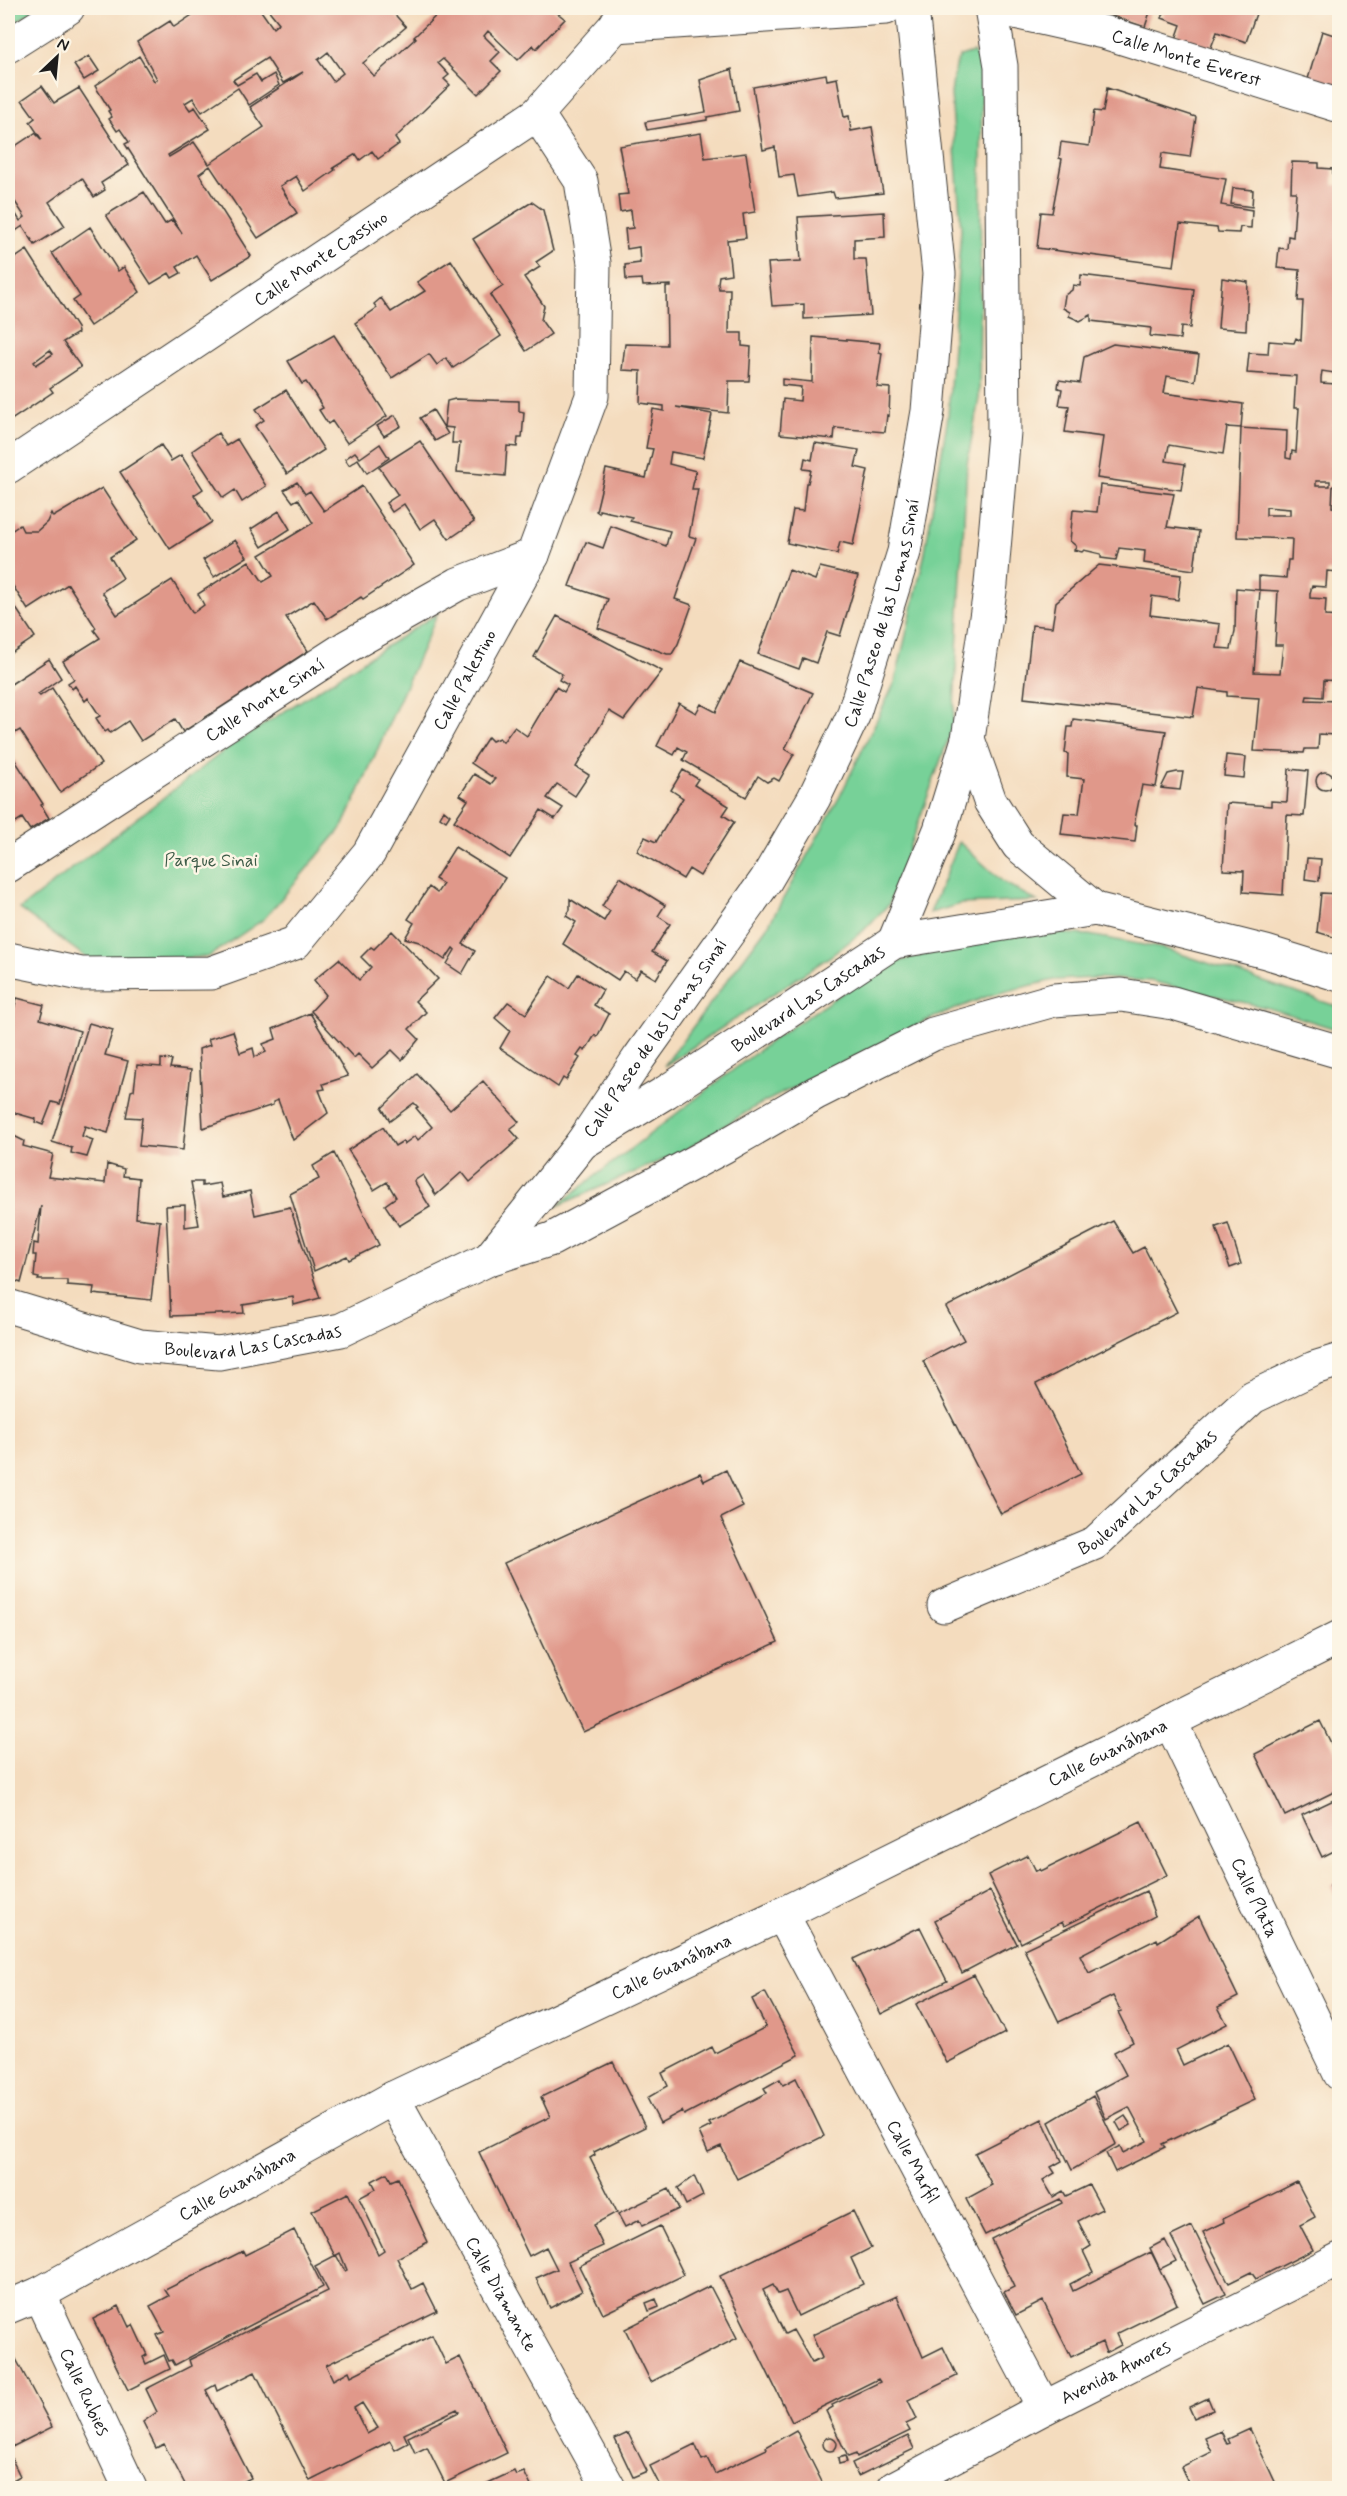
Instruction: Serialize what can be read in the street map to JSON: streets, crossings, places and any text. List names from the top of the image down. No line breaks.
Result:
{"streets":{"street":["Calle Monte Everest","Calle Monte Cassino","Calle Paseo de las Lomas Sinaí","Calle Palestino","Calle Monte Sinaí","Boulevard Las Cascadas","Calle Guanábana","Calle Plata","Calle Marfil","Calle Diamante","Avenida Amores","Calle Rubies"]},"crossings":[["Calle Monte Cassino","Calle Palestino"],["Calle Paseo de las Lomas Sinaí","Boulevard Las Cascadas"],["Calle Palestino","Calle Monte Sinaí"],["Calle Guanábana","Calle Plata"],["Calle Guanábana","Calle Marfil"],["Calle Guanábana","Calle Diamante"],["Calle Guanábana","Calle Rubies"],["Calle Marfil","Avenida Amores"]],"parks":["Parque Sinai"],"north":"top right"}
